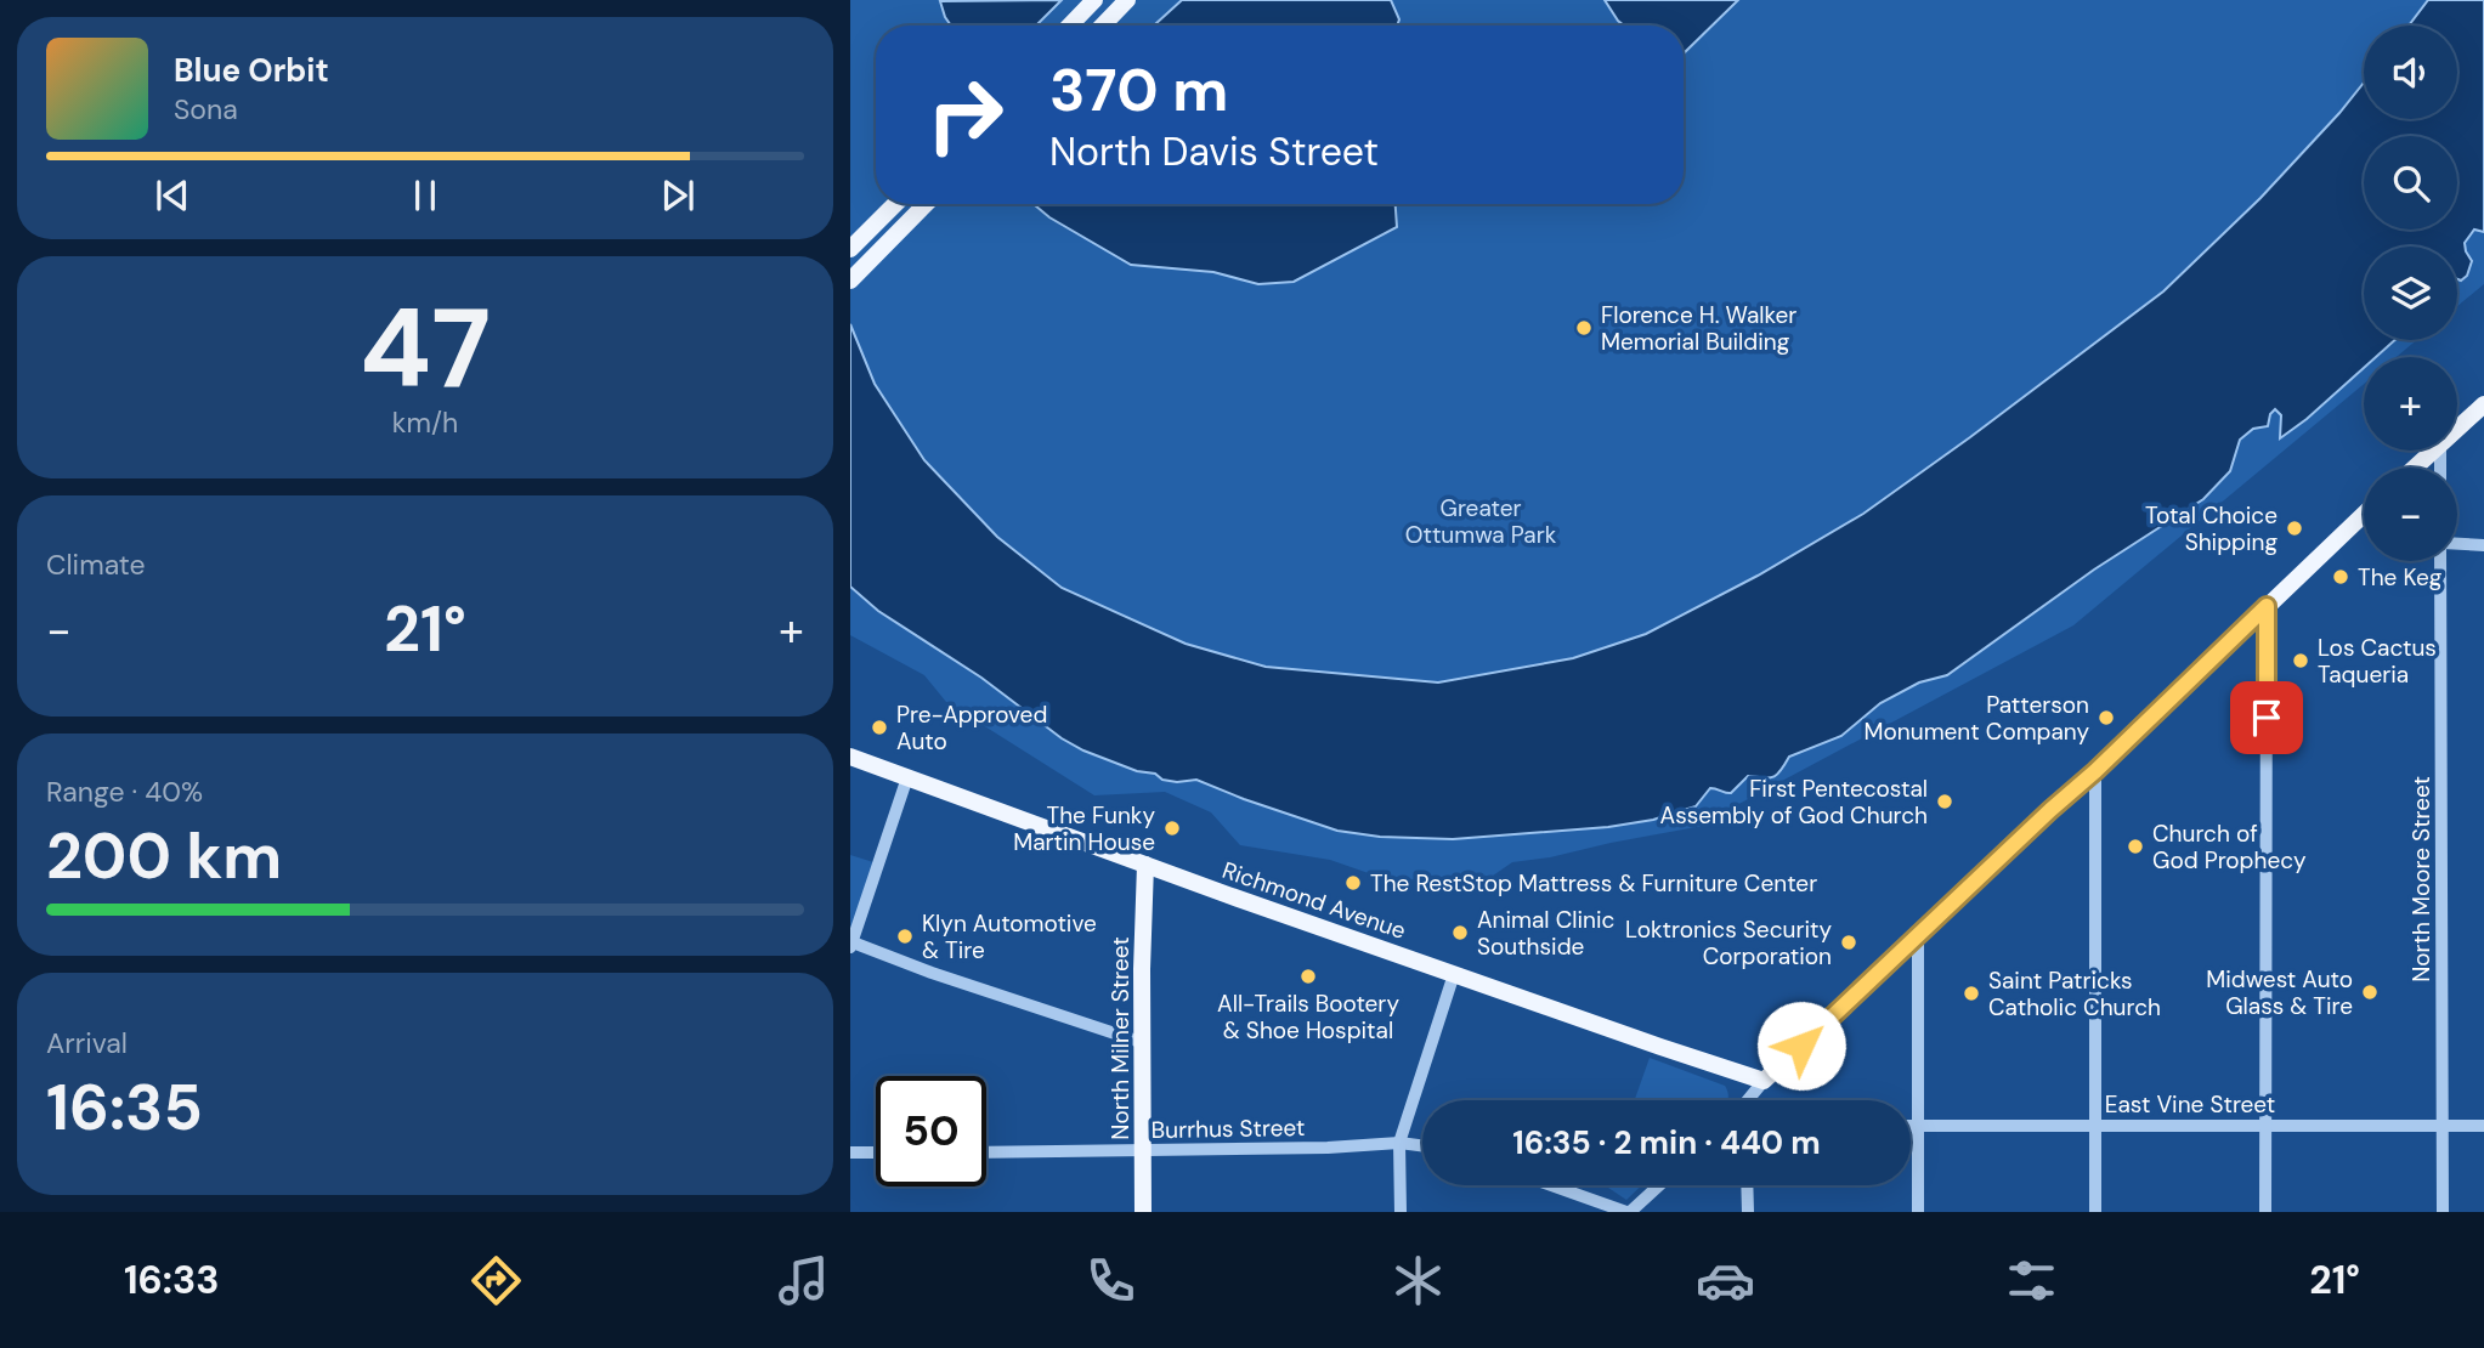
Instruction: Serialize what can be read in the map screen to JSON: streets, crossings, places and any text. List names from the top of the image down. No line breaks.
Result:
{"streets":{"main road":["Richmond Avenue","North Milner Street"],"street":["North Moore Street","East Vine Street","Burrhus Street"]},"crossings":[["North Moore Street","East Vine Street"],["Richmond Avenue","North Milner Street"],["North Milner Street","Burrhus Street"]],"parks":["Greater Ottumwa Park"],"places":["Florence H. Walker Memorial Building","Total Choice Shipping","The Keg","Los Cactus Taqueria","Patterson Monument Company","Pre-Approved Auto","First Pentecostal Assembly of God Church","The Funky Martin House","Church of God Prophecy","The RestStop Mattress & Furniture Center","Animal Clinic Southside","Klyn Automotive & Tire","Loktronics Security Corporation","All-Trails Bootery & Shoe Hospital","Midwest Auto Glass & Tire","Saint Patricks Catholic Church"],"page":{"map_buttons":["+","−"],"turn":["370 m","North Davis Street"],"song":["Blue Orbit","Sona"],"tile":[["47","km/h"],"Climate",["Range · 40%","200 km"],["Arrival","16:35"]],"heat":["−","21°","+"],"limit":"50","trip":"16:35 · 2 min · 440 m","tabs":["16:33","21°"]}}
